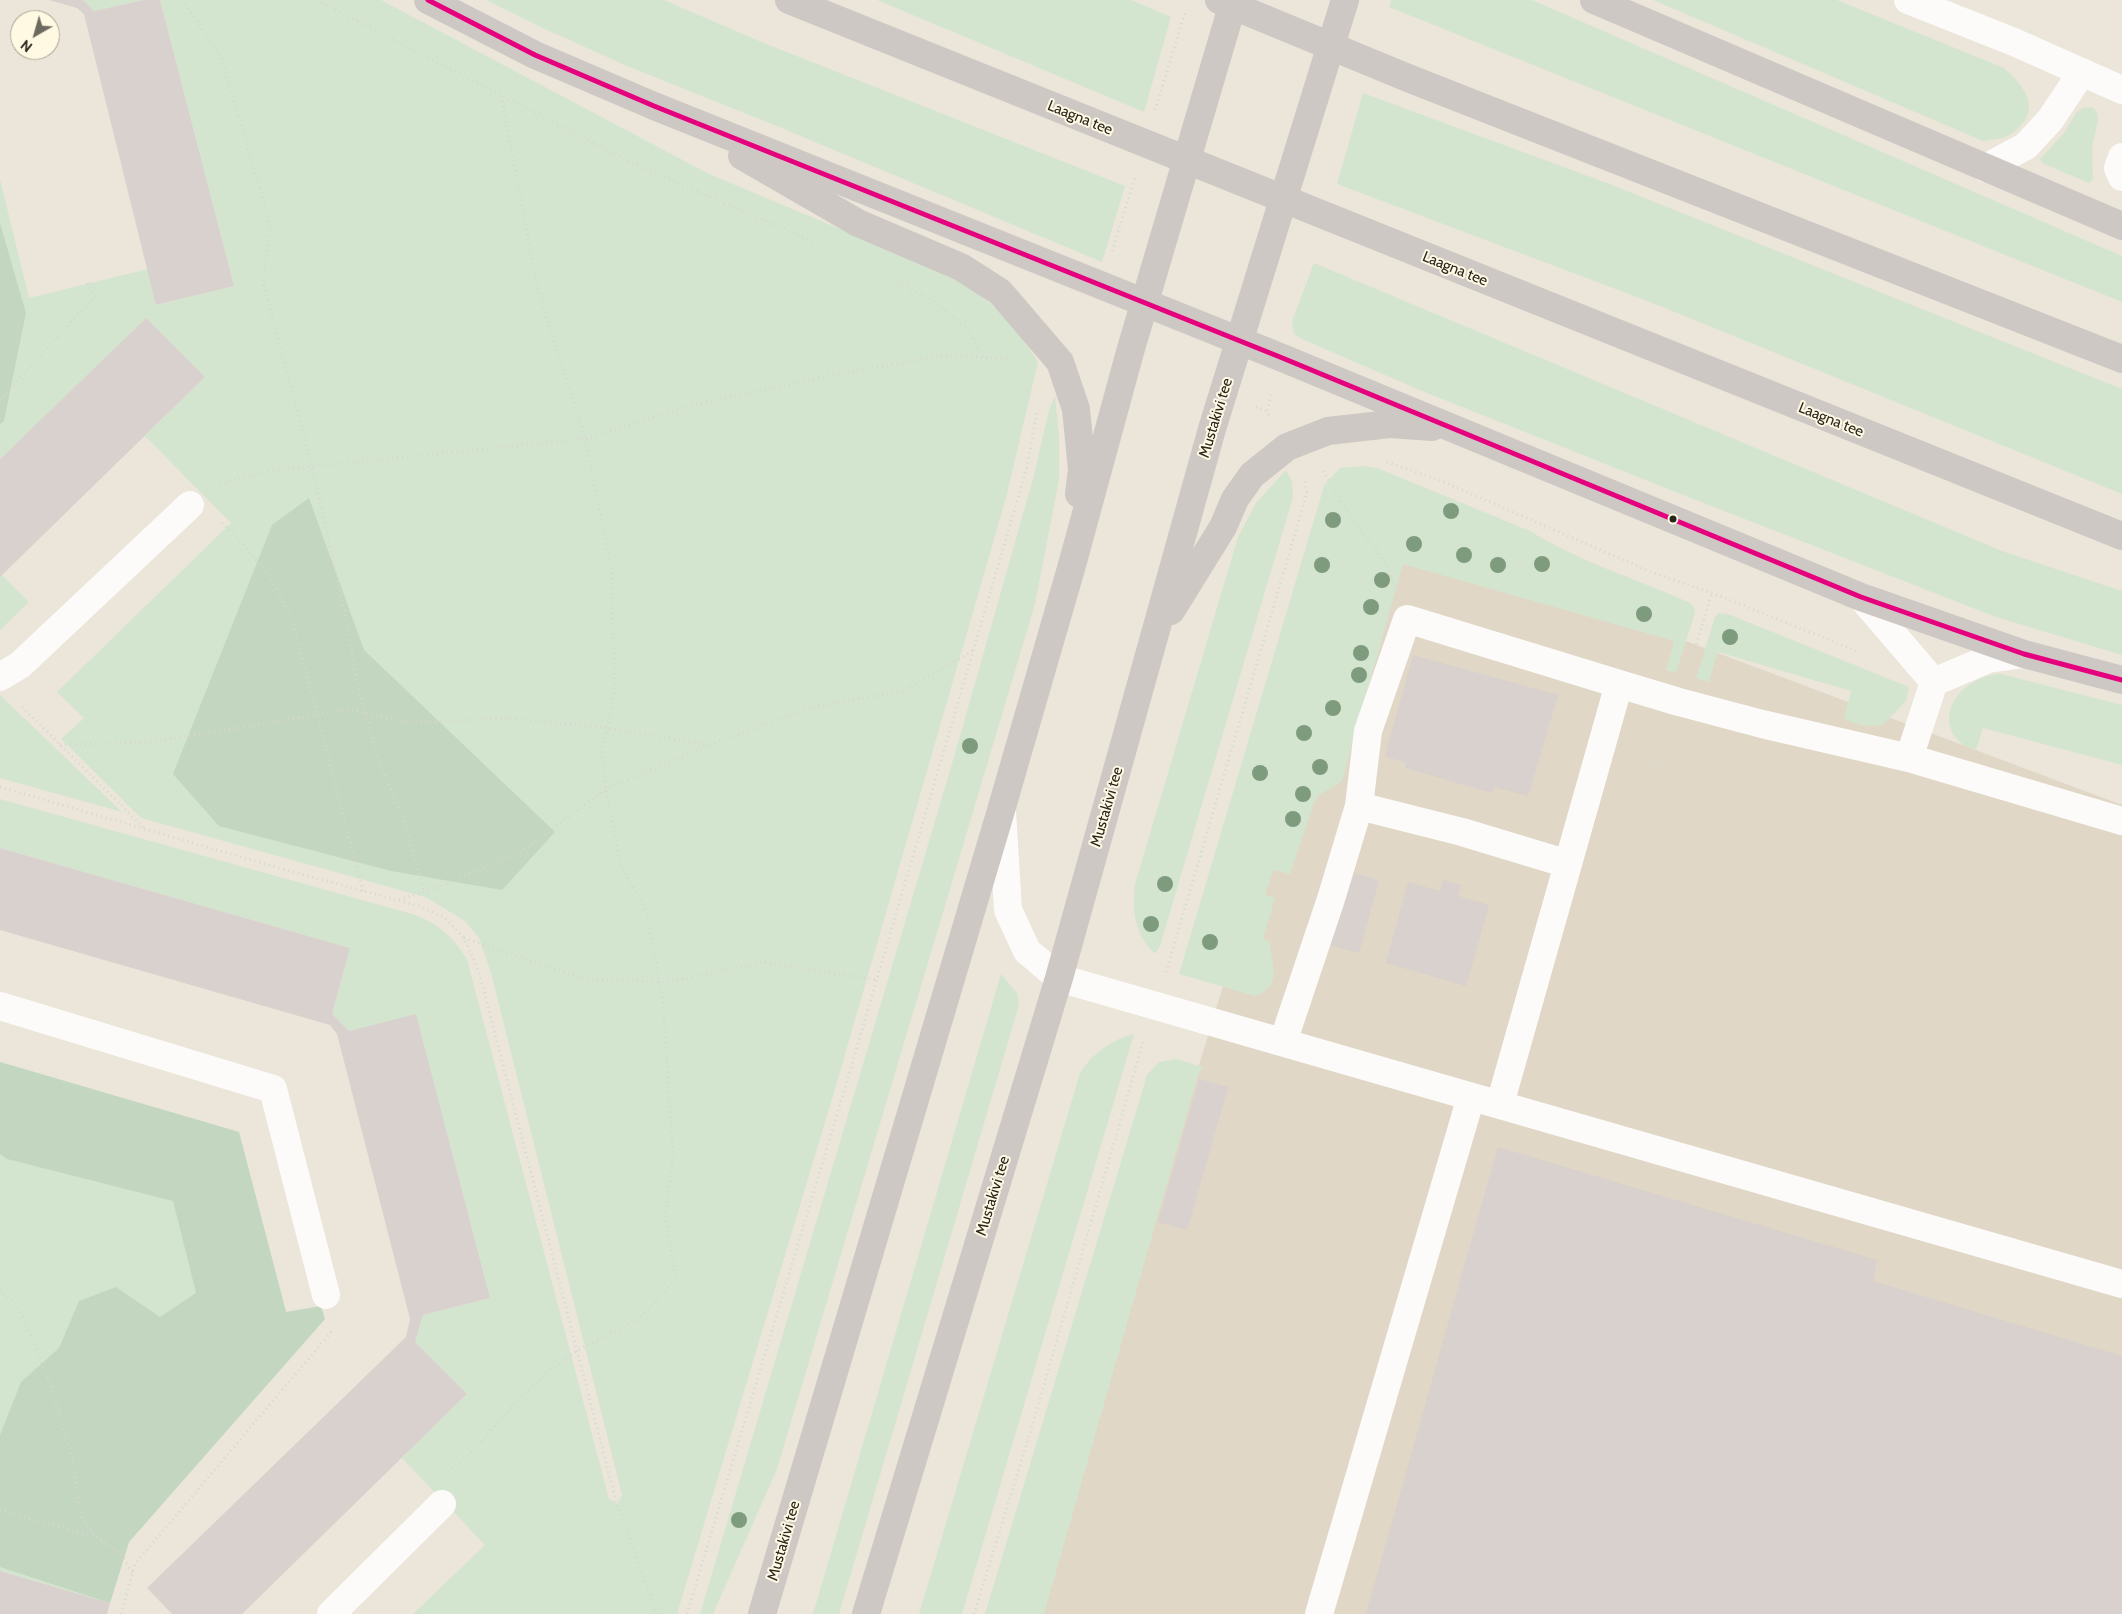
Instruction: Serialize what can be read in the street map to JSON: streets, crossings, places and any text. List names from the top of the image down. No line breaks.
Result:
{"streets":{"main road":["Laagna tee","Mustakivi tee"]},"north":"bottom left"}
